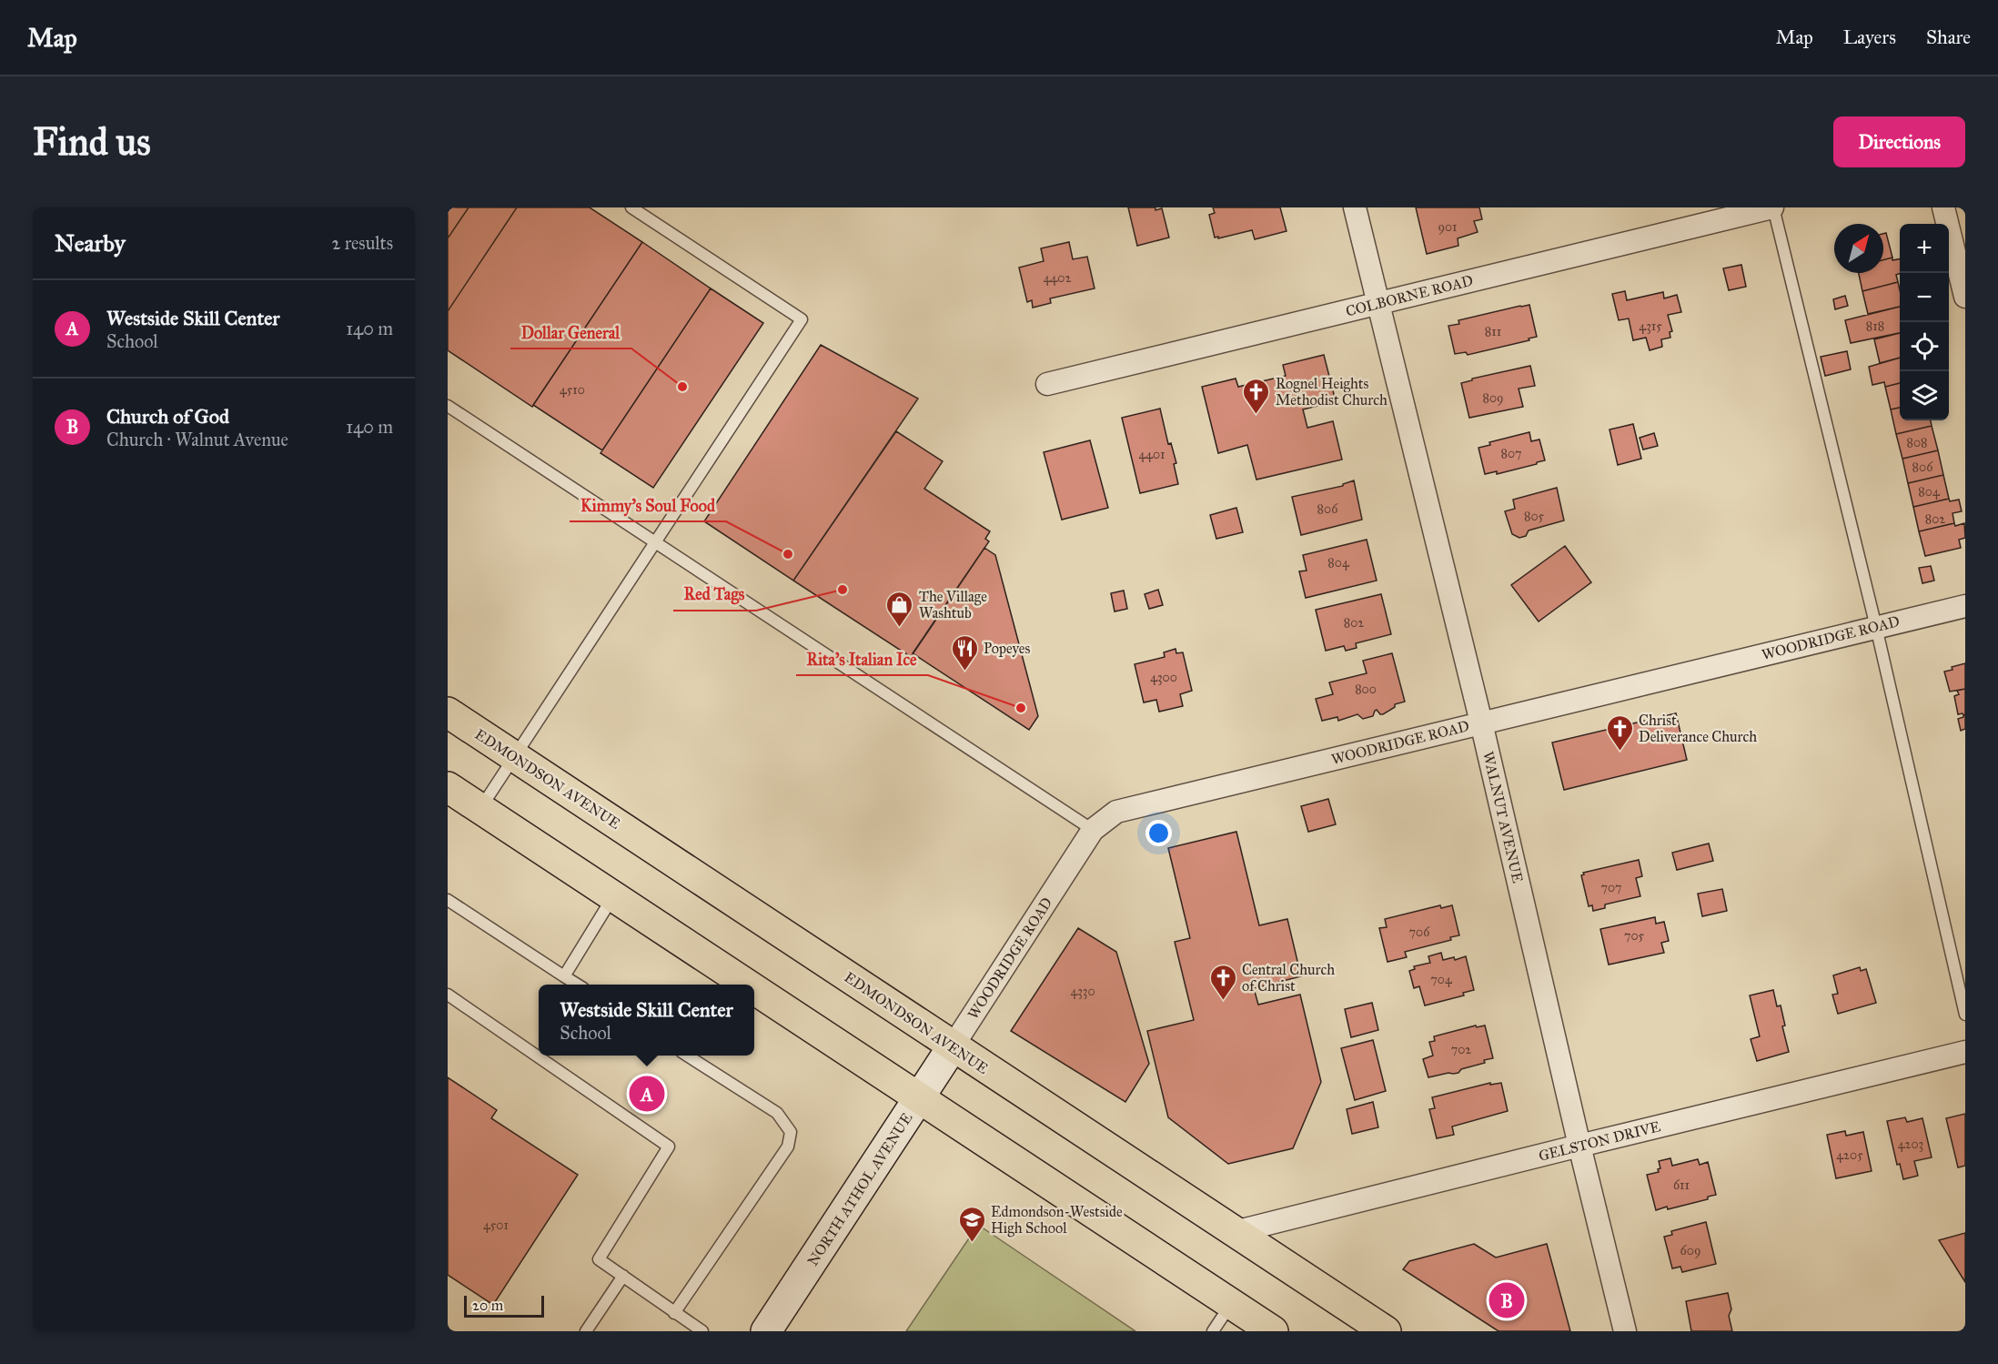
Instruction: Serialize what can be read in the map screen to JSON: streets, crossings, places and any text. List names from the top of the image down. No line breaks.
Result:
{"streets":{"main road":["EDMONDSON AVENUE"],"street":["COLBORNE ROAD","WOODRIDGE ROAD","WALNUT AVENUE","GELSTON DRIVE","NORTH ATHOL AVENUE"]},"crossings":[["COLBORNE ROAD","WALNUT AVENUE"],["WOODRIDGE ROAD","EDMONDSON AVENUE"],["WOODRIDGE ROAD","WALNUT AVENUE"],["WOODRIDGE ROAD","NORTH ATHOL AVENUE"],["EDMONDSON AVENUE","GELSTON DRIVE"],["EDMONDSON AVENUE","NORTH ATHOL AVENUE"],["WALNUT AVENUE","GELSTON DRIVE"]],"places":{"other":["Dollar General","Kimmy's Soul Food","Red Tags","Rita's Italian Ice"],"church":["Rognel Heights Methodist Church","Christ Deliverance Church","Central Church of Christ"],"shop":["The Village Washtub"],"restaurant":["Popeyes"],"school or university":["Edmondson-Westside High School"]},"house_numbers":["901","4402","4315","818","811","4510","809","808","807","4401","806","804","806","805","802","804","802","4300","800","707","706","705","704","4330","702","4203","4205","611","4501","609"],"scale_bar":"20 m","north":"top right","page":{"header":"Map","nav":["Map","Layers","Share"],"buttons":"Directions","title":"Find us","heading":["Nearby","2 results"],"map_buttons":["+","−"],"list":[{"mark":"A","name":"Westside Skill Center","note":"School","value":"140 m"},{"mark":"B","name":"Church of God","note":"Church · Walnut Avenue","value":"140 m"}],"popup":["Westside Skill Center","School"],"pins":["A","B"],"scale":"20 m"}}
